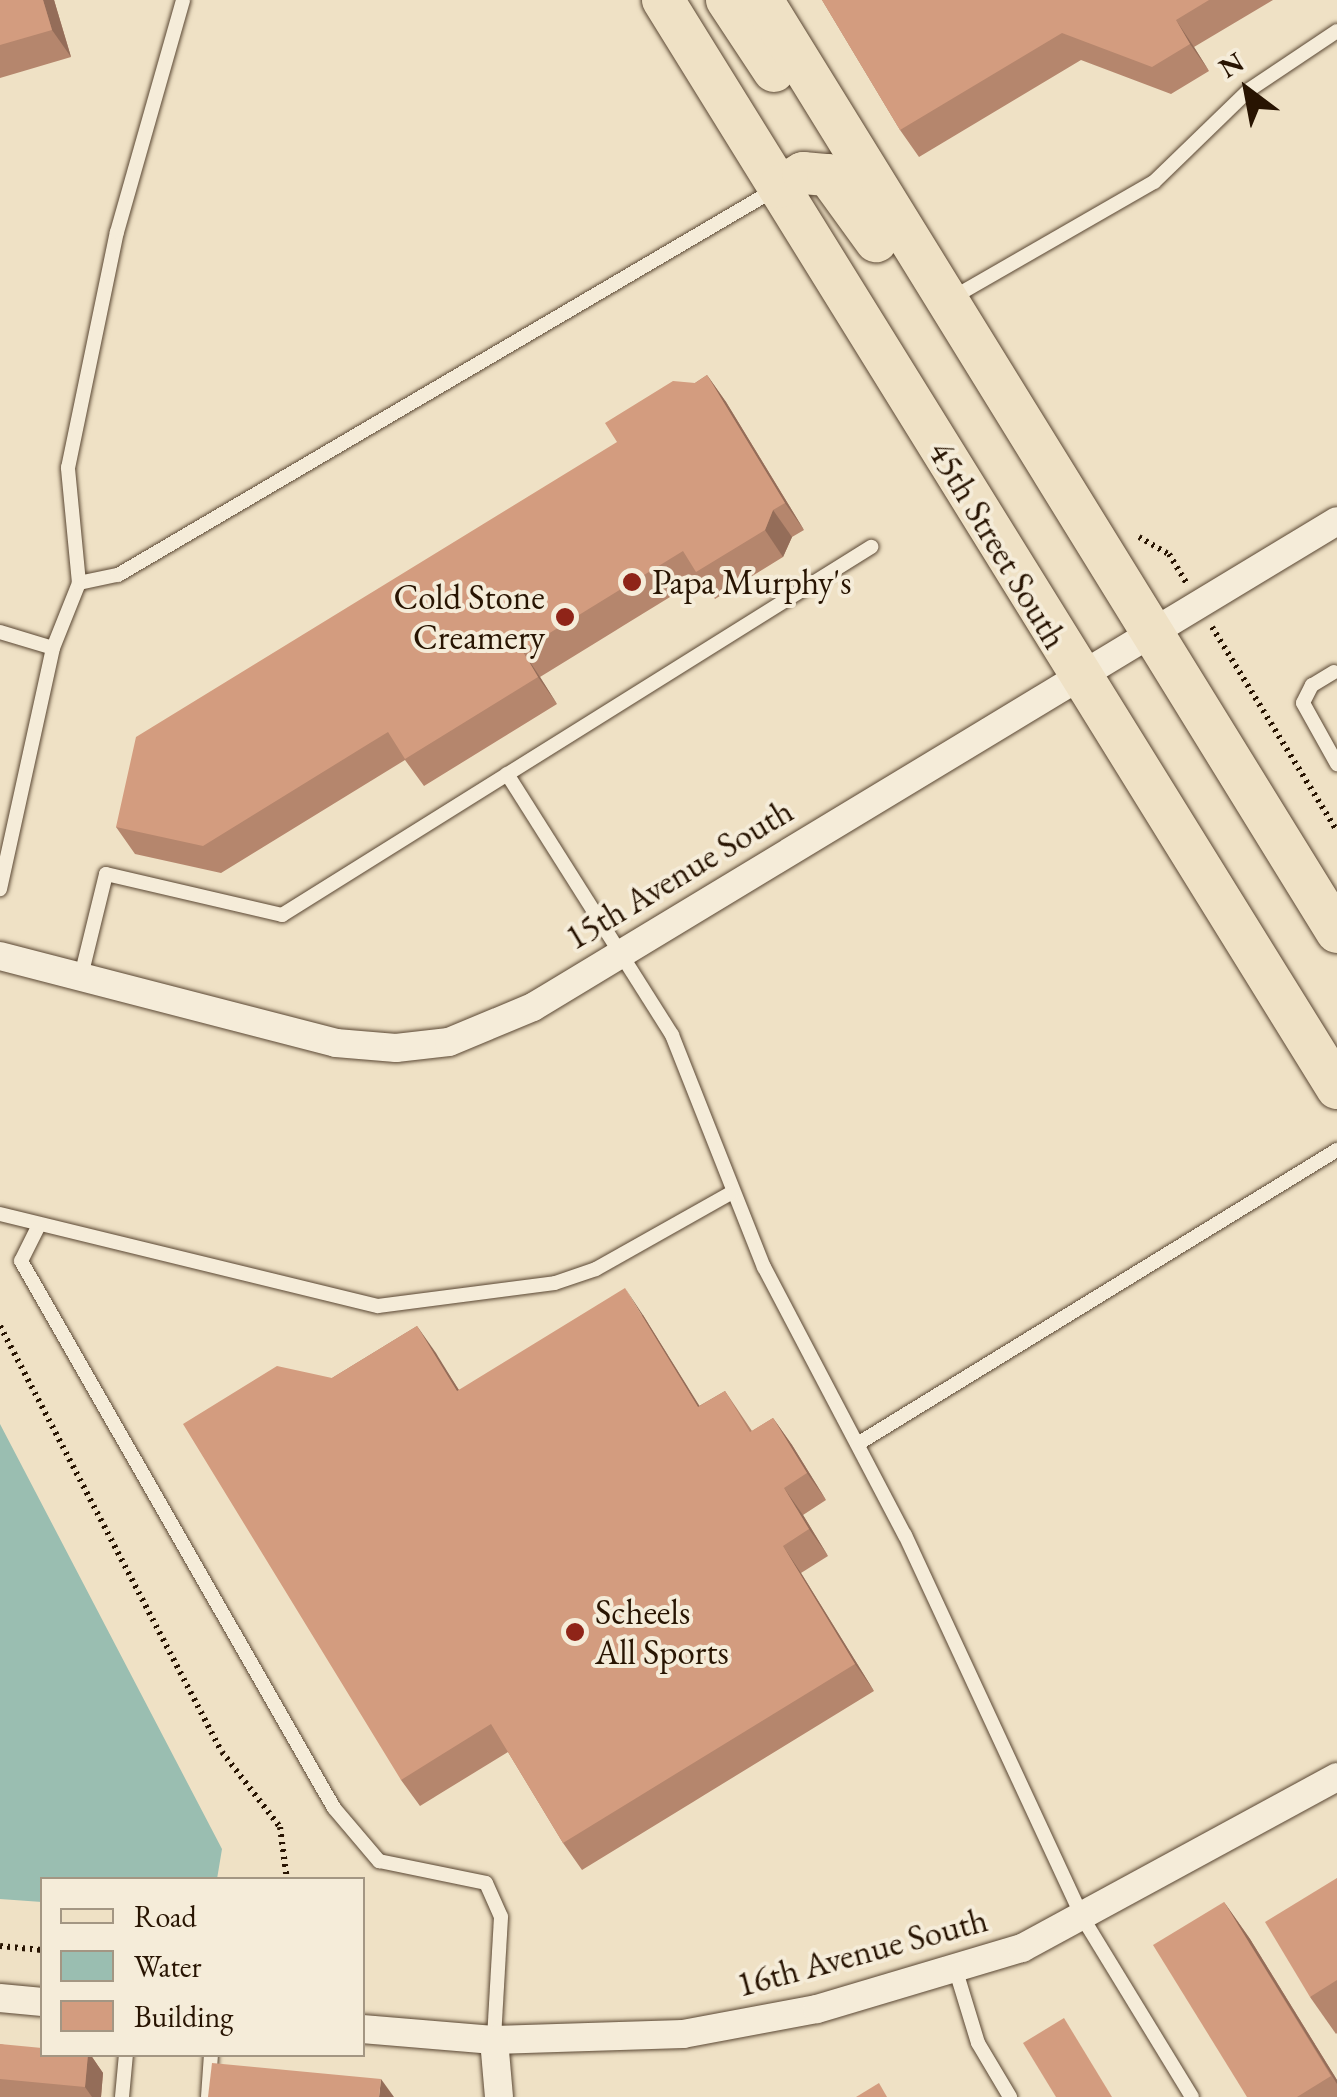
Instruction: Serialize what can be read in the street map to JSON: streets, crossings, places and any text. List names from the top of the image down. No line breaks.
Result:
{"streets":{"main road":["45th Street South"],"street":["15th Avenue South","16th Avenue South"]},"crossings":[["45th Street South","15th Avenue South"]],"places":["Papa Murphy's","Cold Stone Creamery","Scheels All Sports"],"legend":["Road","Water","Building"],"north":"top left"}
